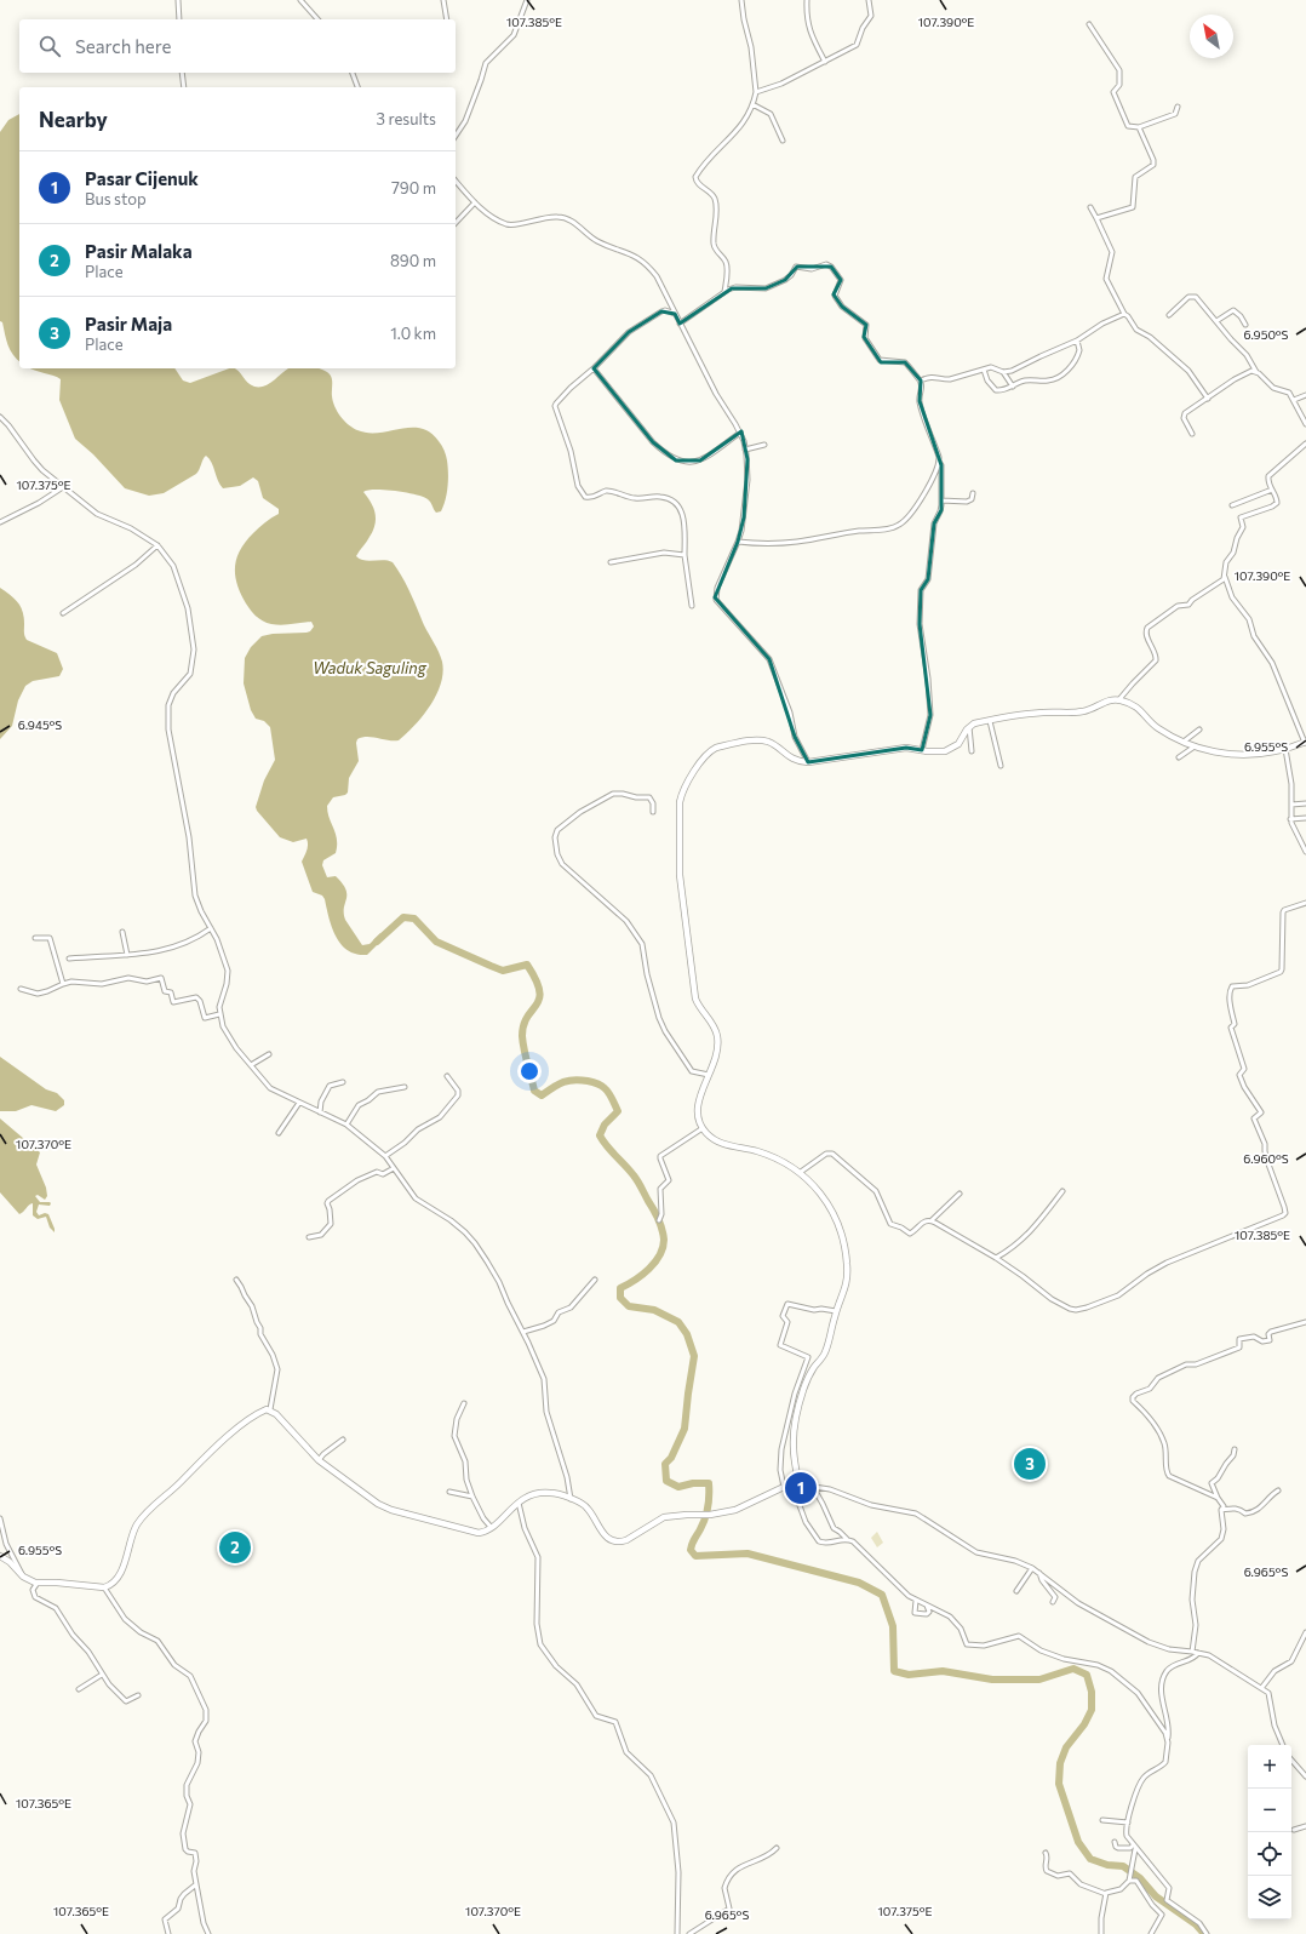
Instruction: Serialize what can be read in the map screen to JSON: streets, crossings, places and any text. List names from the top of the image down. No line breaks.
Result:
{"water":["Waduk Saguling"],"north":"top left","page":{"search":"Search here","heading":["Nearby","3 results"],"list":[{"mark":"1","name":"Pasar Cijenuk","note":"Bus stop","value":"790 m"},{"mark":"2","name":"Pasir Malaka","note":"Place","value":"890 m"},{"mark":"3","name":"Pasir Maja","note":"Place","value":"1.0 km"}],"pins":["3","1","2"],"map_buttons":["+","−"]},"coordinates":["107.385°E","107.390°E","6.950°S","107.375°E","6.945°S","6.955°S","107.370°E","6.960°S","6.965°S","107.365°E"]}
